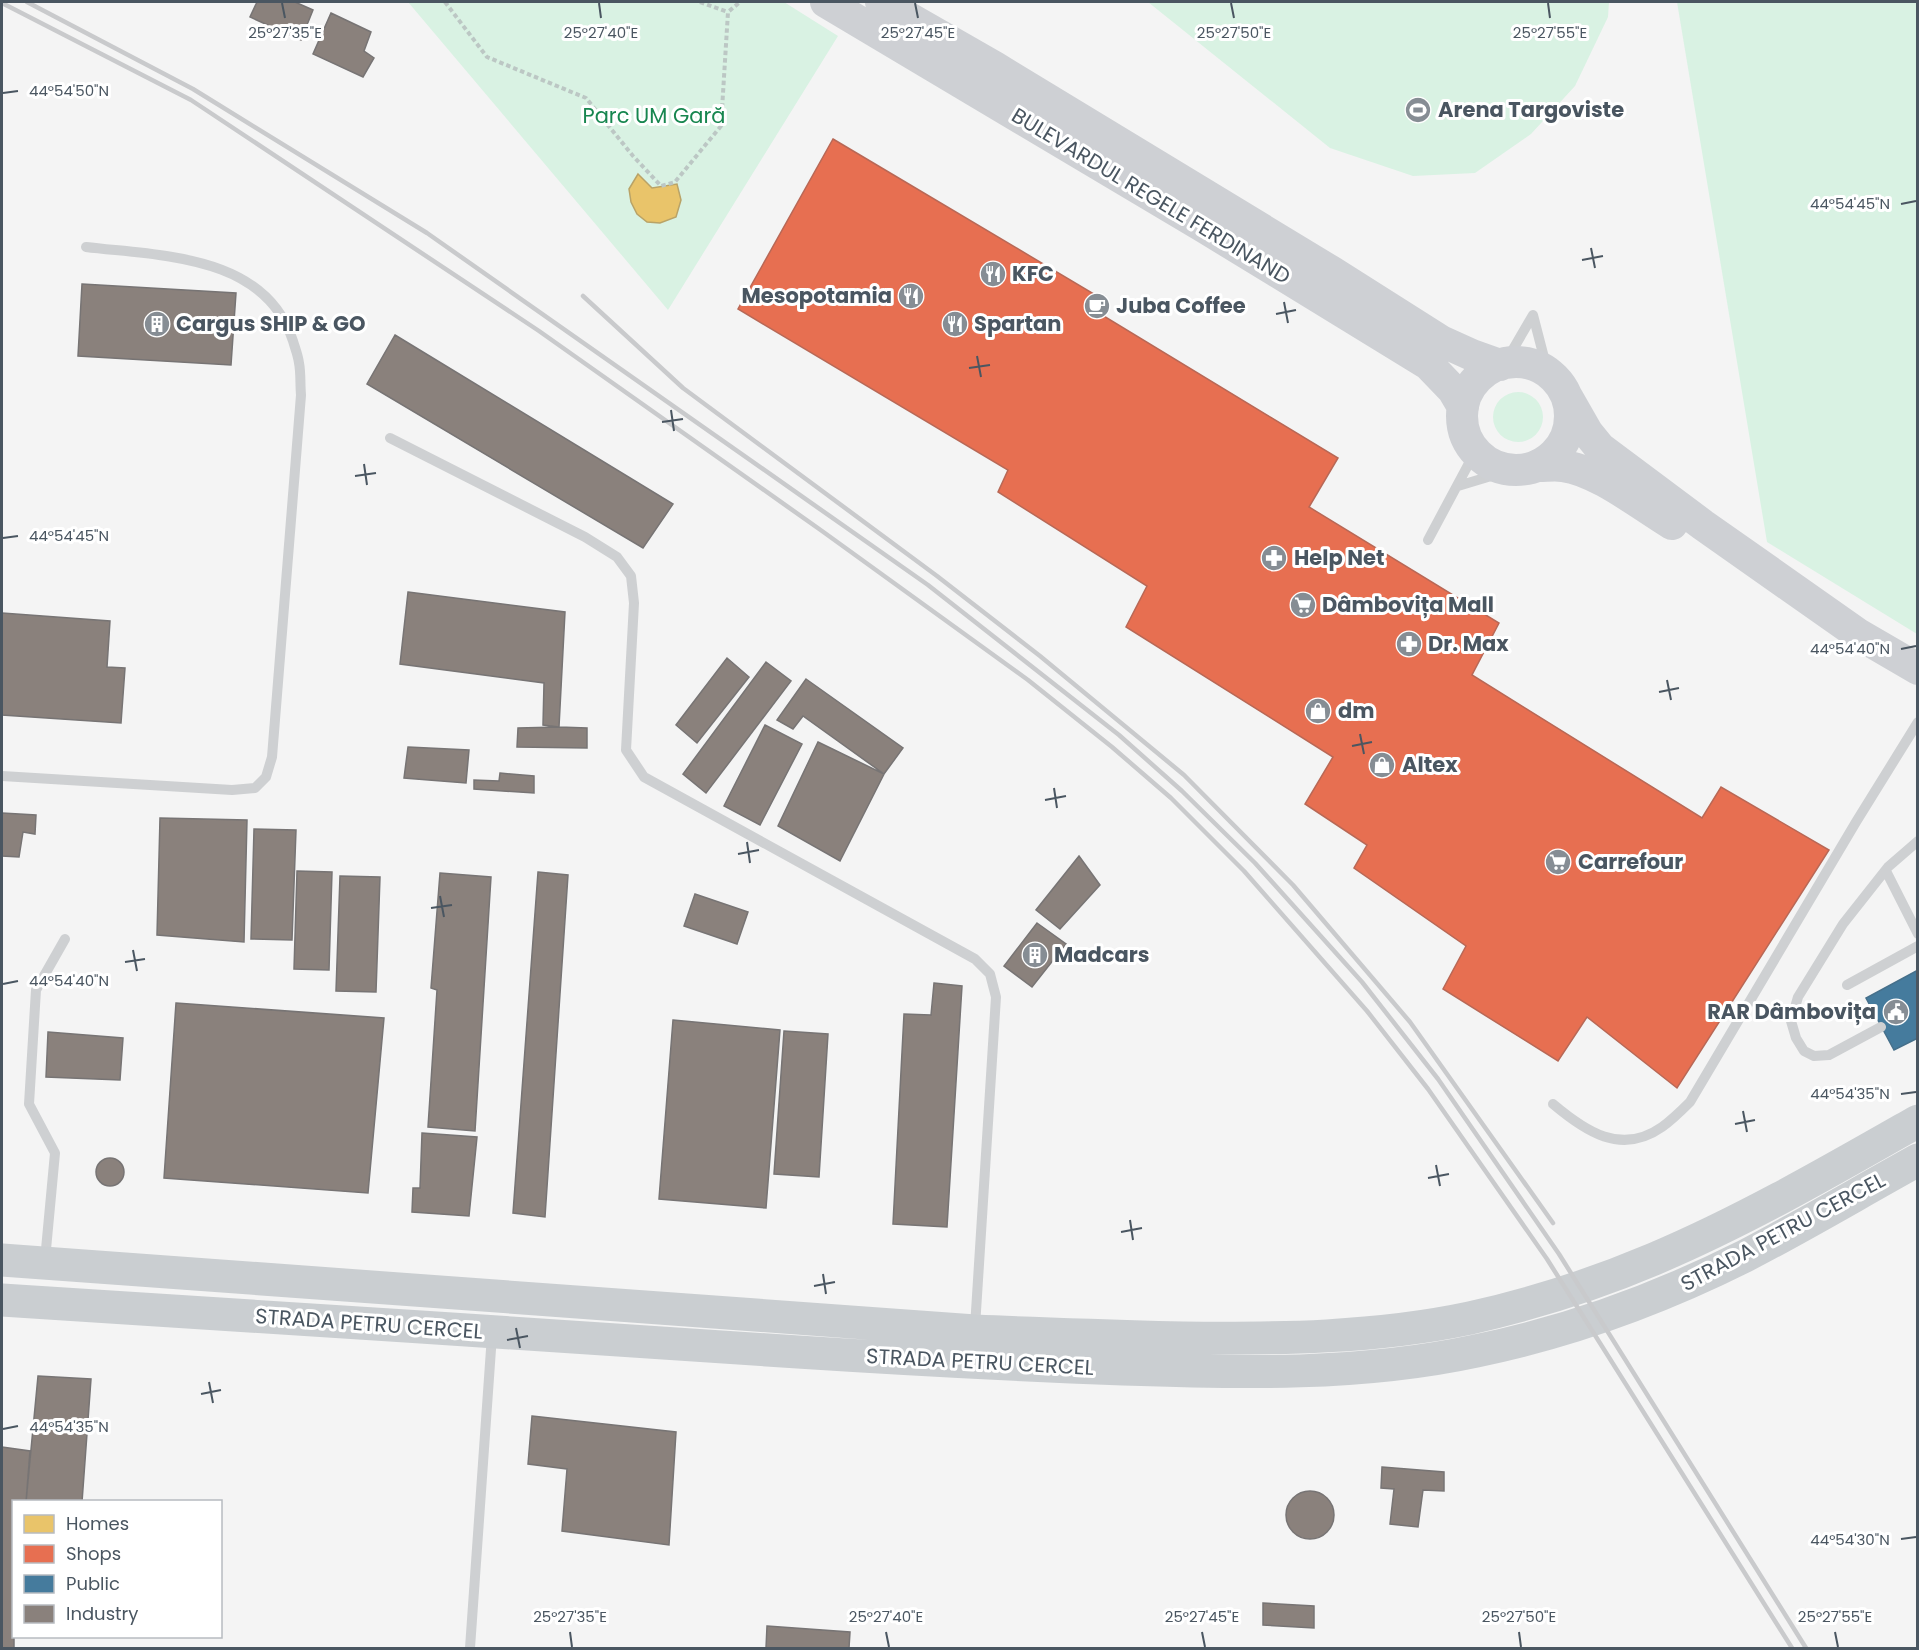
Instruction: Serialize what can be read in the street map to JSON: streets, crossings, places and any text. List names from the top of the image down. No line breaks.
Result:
{"streets":{"main road":["BULEVARDUL REGELE FERDINAND","STRADA PETRU CERCEL"]},"parks":["Parc UM Gară"],"places":{"sports":["Arena Targoviste"],"restaurant":["KFC","Mesopotamia","Spartan"],"cafe":["Juba Coffee"],"building":["Cargus SHIP & GO","Madcars"],"pharmacy":["Help Net","Dr. Max"],"supermarket":["Dâmbovița Mall","Carrefour"],"shop":["dm","Altex"],"public building":["RAR Dâmbovița"]},"legend":["Homes","Shops","Public","Industry"],"coordinates":["25°27'35\"E","25°27'40\"E","25°27'45\"E","25°27'50\"E","25°27'55\"E","44°54'50\"N","44°54'45\"N","44°54'40\"N","44°54'35\"N","44°54'30\"N"]}
